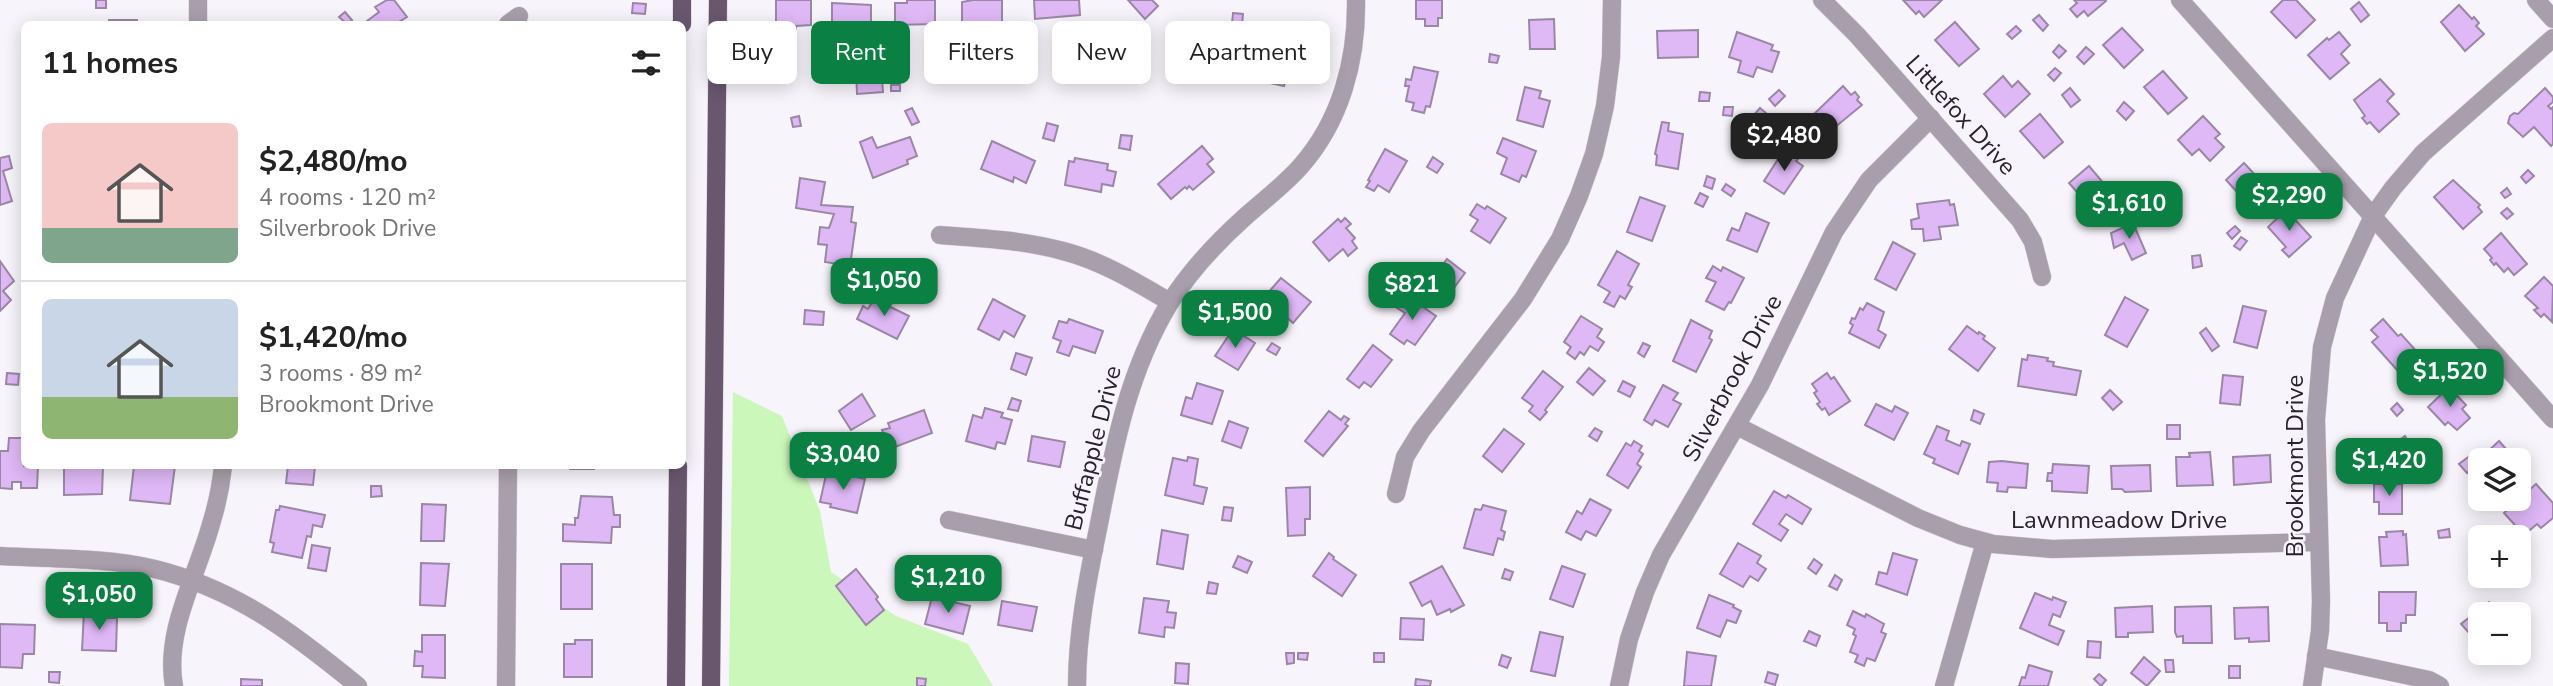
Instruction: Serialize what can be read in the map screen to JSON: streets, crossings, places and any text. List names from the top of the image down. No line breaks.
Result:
{"streets":{"street":["Littlefox Drive","Silverbrook Drive","Buffapple Drive","Brookmont Drive","Lawnmeadow Drive"]},"crossings":[["Littlefox Drive","Silverbrook Drive"],["Silverbrook Drive","Lawnmeadow Drive"],["Brookmont Drive","Lawnmeadow Drive"]],"page":{"chip":["Buy","Rent","Filters","New","Apartment"],"heading":"11 homes","list":[{"name":"$2,480/mo","note":"4 rooms · 120 m² · Silverbrook Drive"},{"name":"$1,420/mo","note":"3 rooms · 89 m² · Brookmont Drive"}],"price":["$2,480","$2,290","$1,610","$1,050","$821","$1,500","$1,520","$3,040","$1,420","$1,210","$1,050"],"map_buttons":["+","−"]}}
